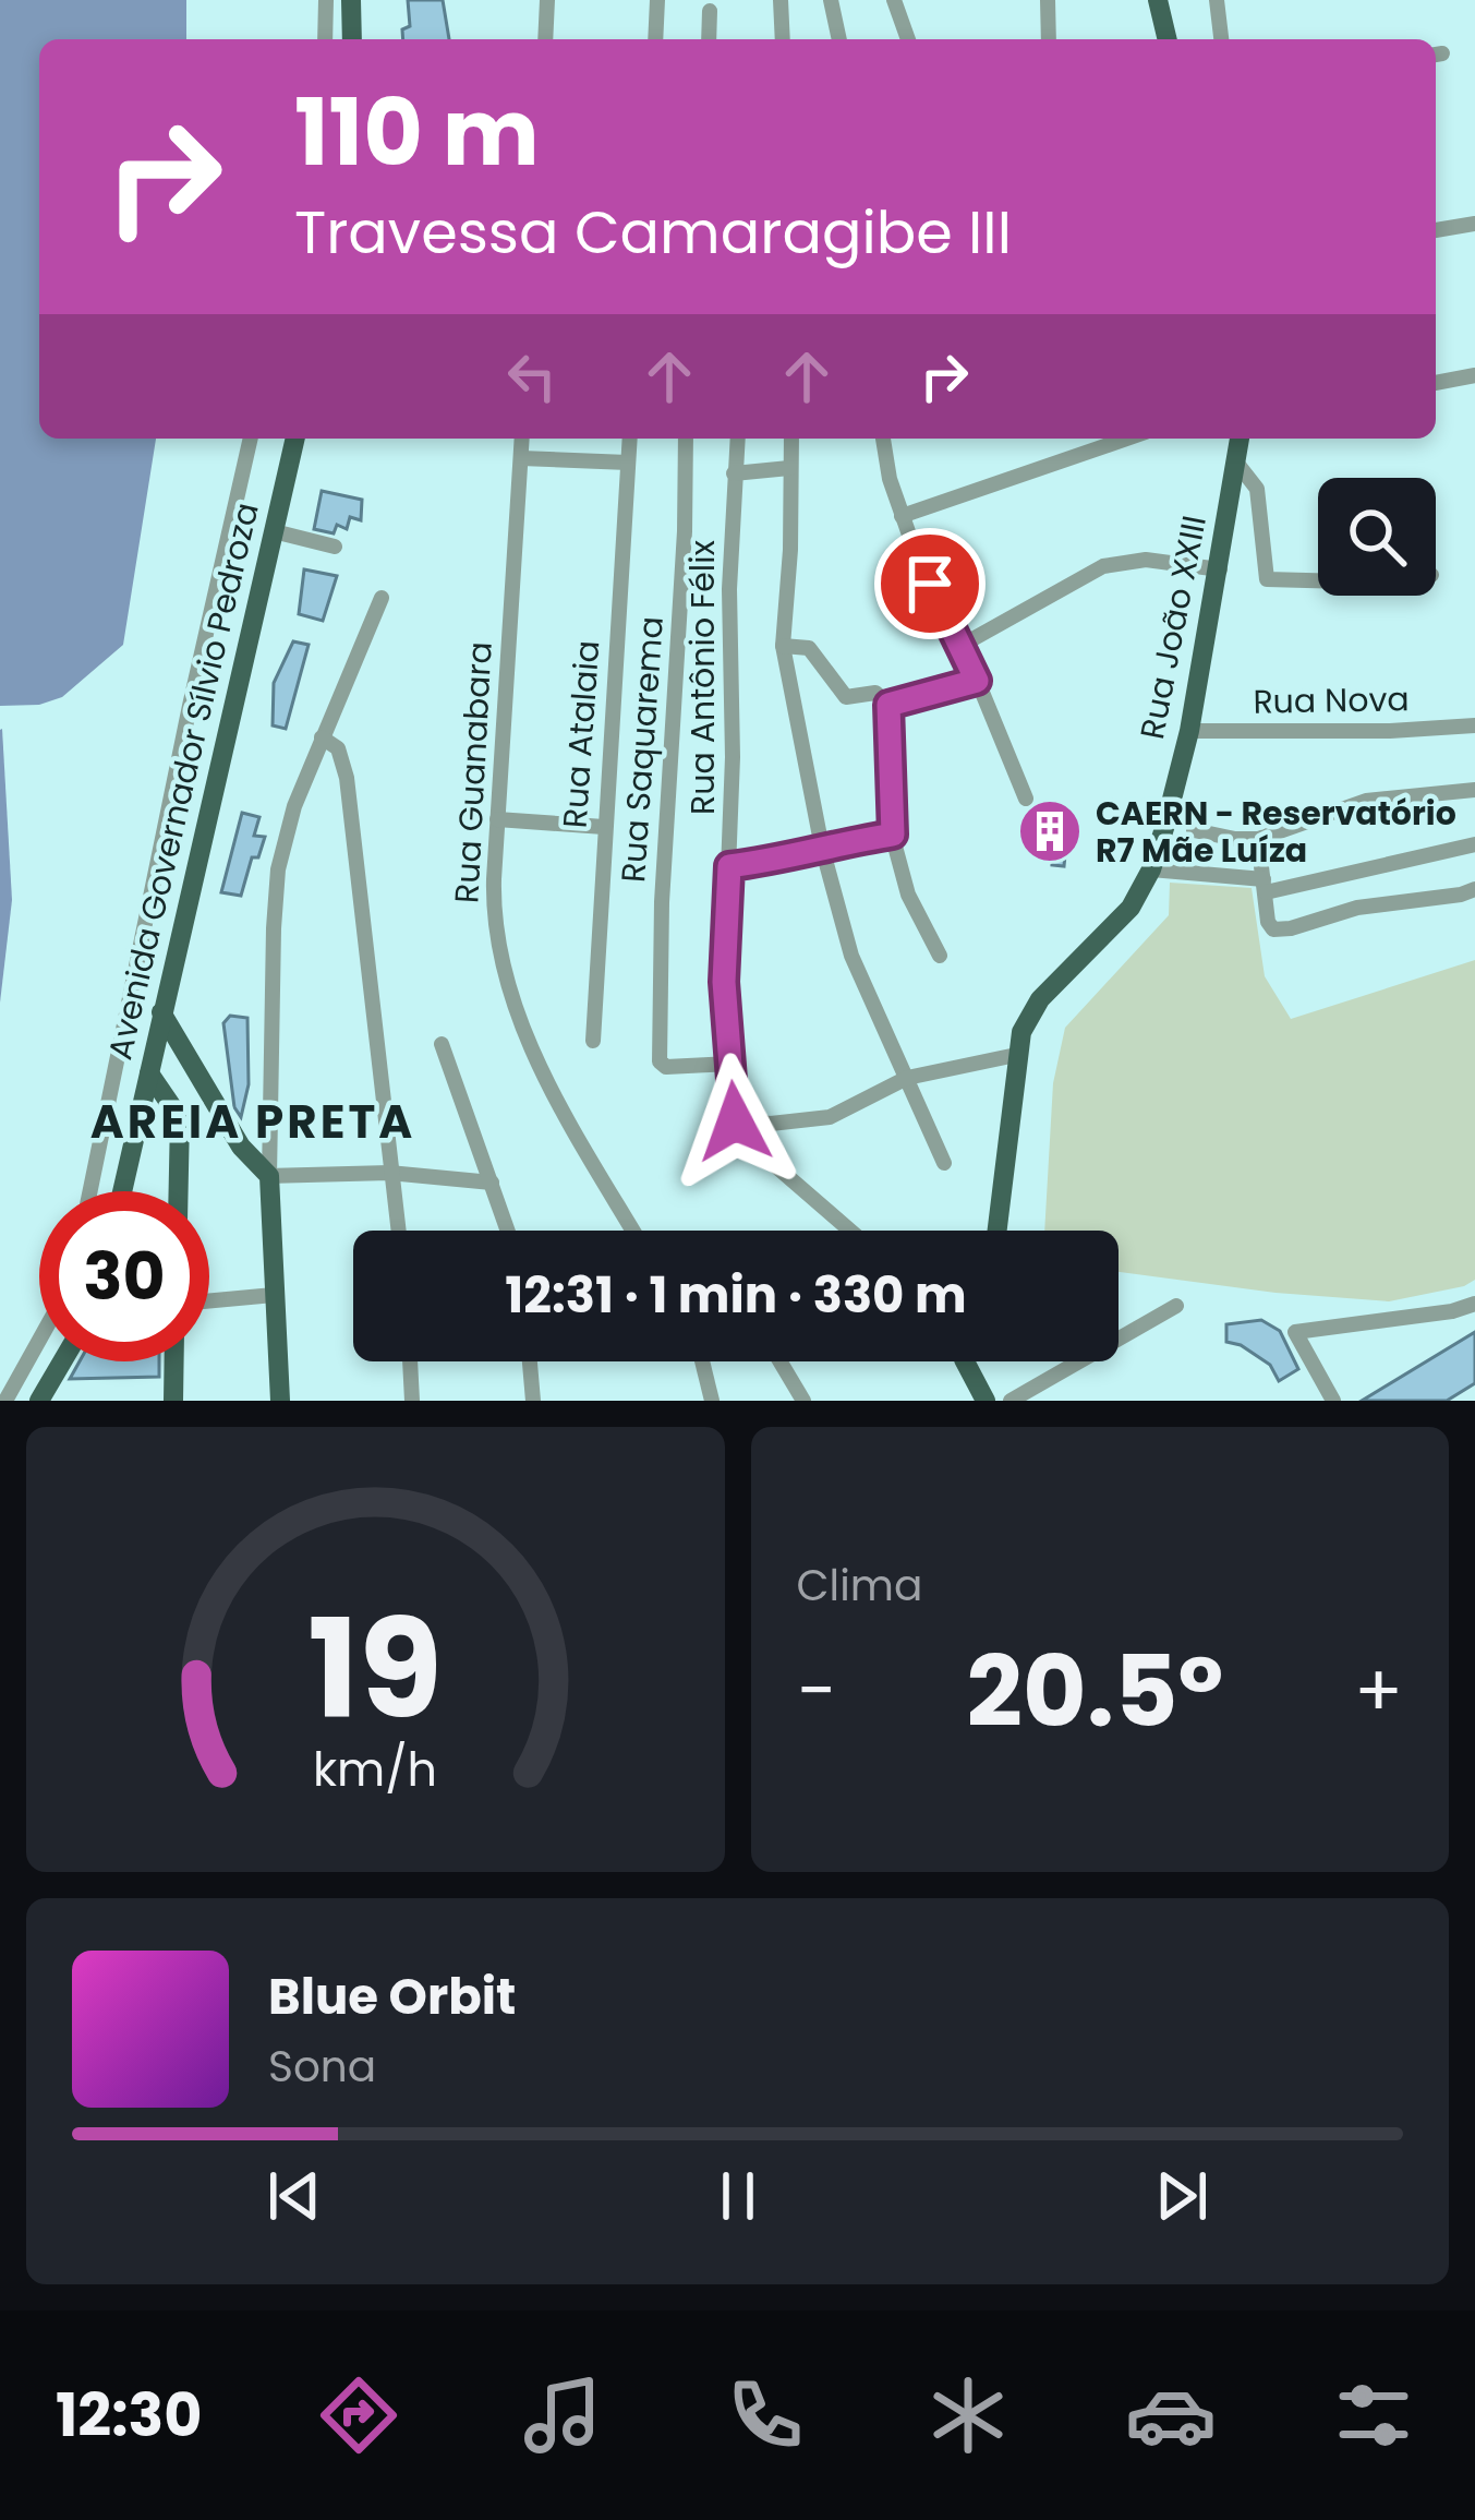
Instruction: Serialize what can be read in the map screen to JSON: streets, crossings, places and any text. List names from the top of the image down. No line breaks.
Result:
{"streets":{"main road":["Rua João XXIII","Avenida Governador Sílvio Pedroza"],"street":["Rua Antônio Félix","Rua Nova","Rua Atalaia","Rua Saquarema","Rua Guanabara"]},"crossings":[["Rua João XXIII","Rua Nova"],["Rua Antônio Félix","Rua Saquarema"]],"districts":["AREIA PRETA"],"places":{"building":["CAERN - Reservatório R7 Mãe Luíza"]},"page":{"turn":["110 m","Travessa Camaragibe III"],"limit":"30","trip":"12:31 · 1 min · 330 m","tile":"Clima","heat":["−","20.5°","+"],"song":["Blue Orbit","Sona"],"tabs":"12:30","gauge":["19","km/h"]}}
